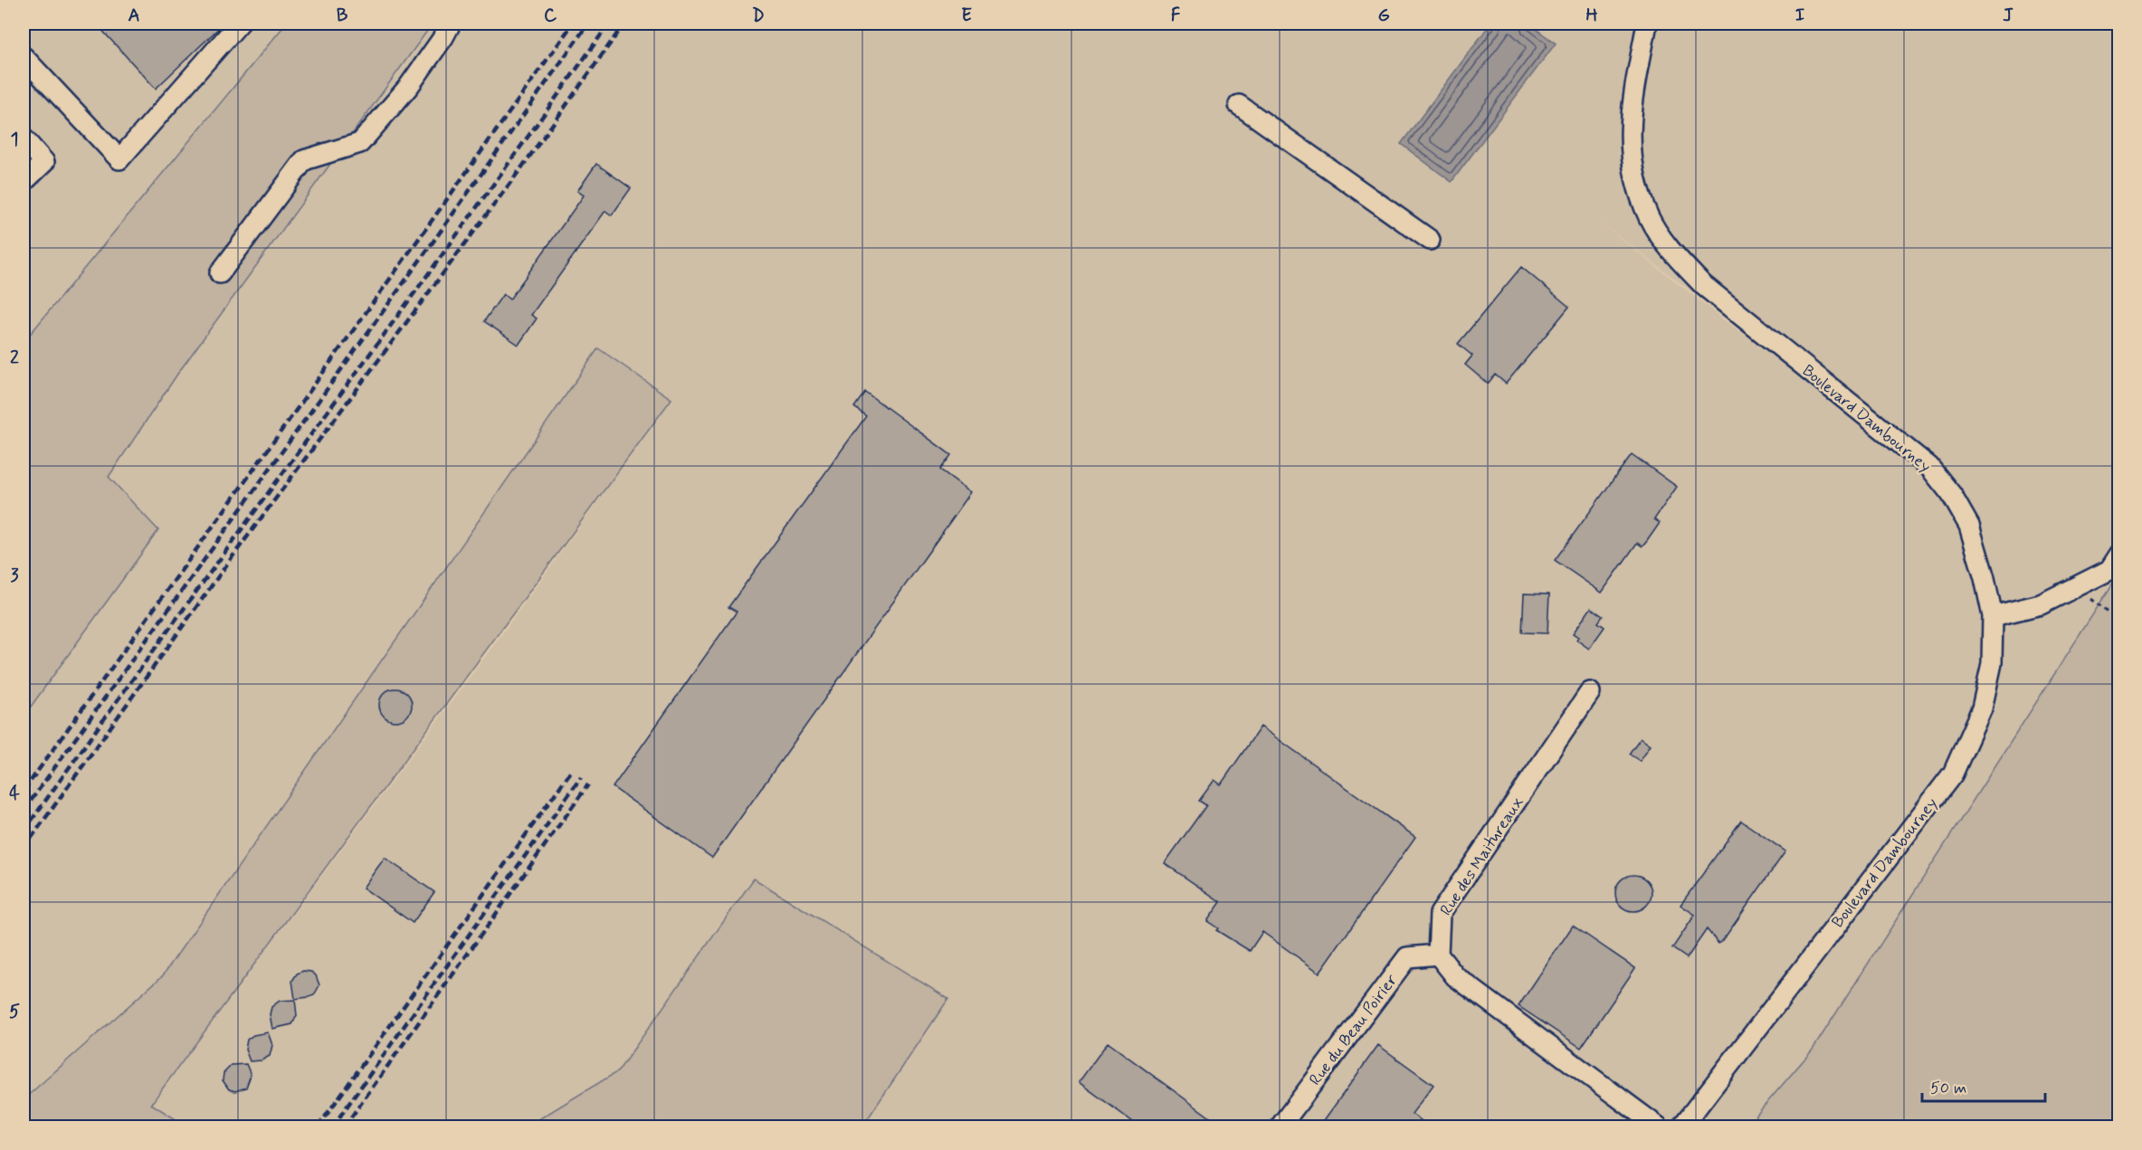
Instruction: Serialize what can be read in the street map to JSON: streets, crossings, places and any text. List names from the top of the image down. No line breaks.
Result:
{"streets":{"street":["Boulevard Dambourney","Rue des Maitureaux","Rue du Beau Poirier"]},"crossings":[["Rue des Maitureaux","Rue du Beau Poirier"]],"scale_bar":"50 m","grid":{"columns":["A","B","C","D","E","F","G","H","I","J"],"rows":["1","2","3","4","5"]}}
